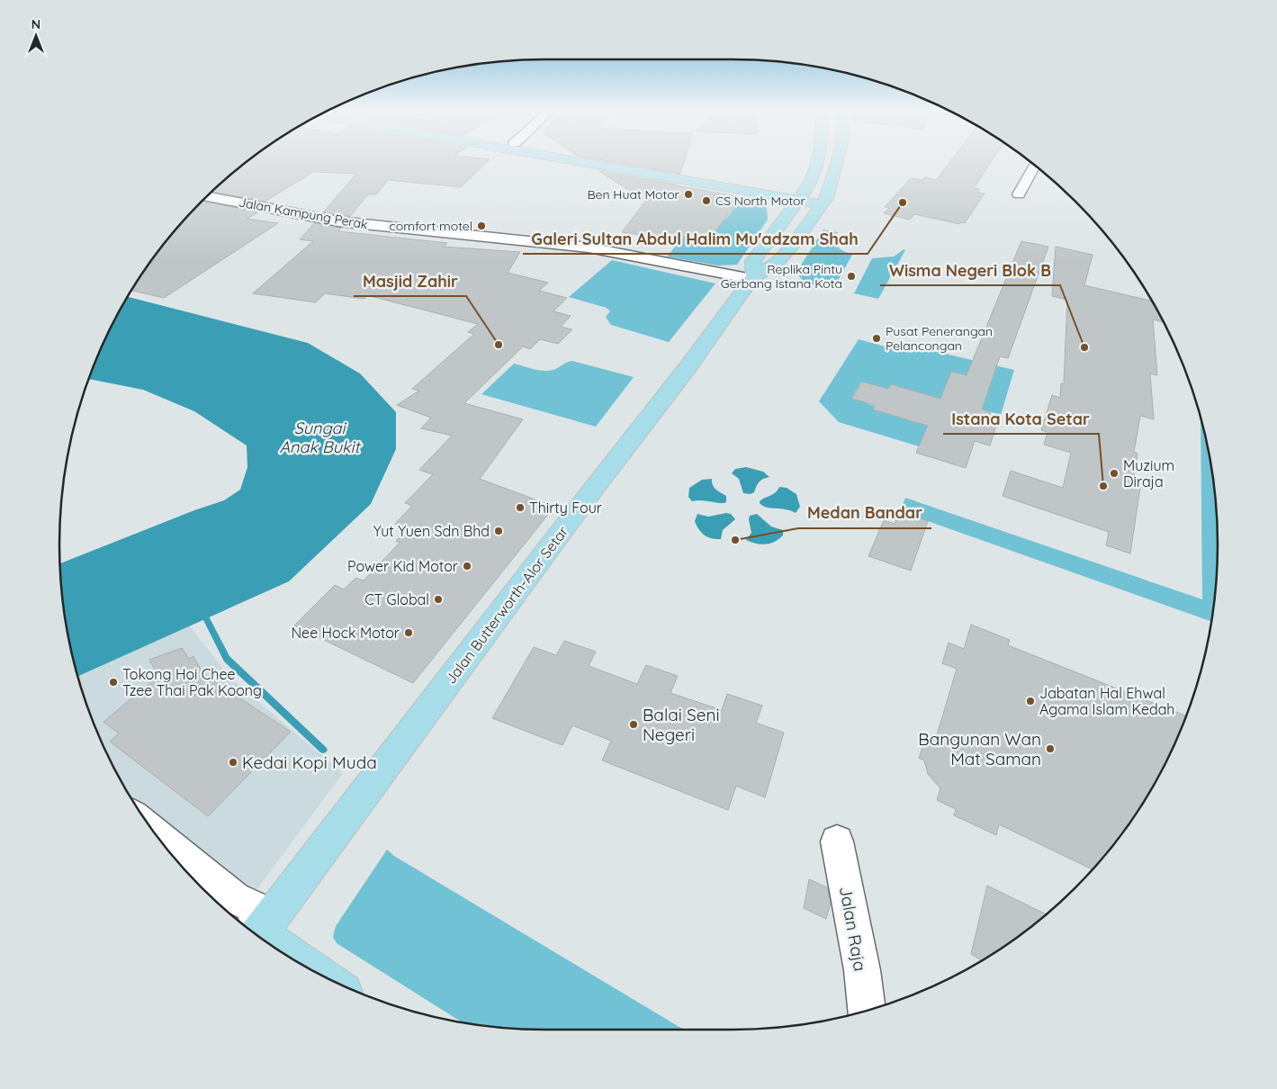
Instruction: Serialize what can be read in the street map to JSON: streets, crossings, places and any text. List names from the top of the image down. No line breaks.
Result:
{"streets":{"main road":["Jalan Butterworth-Alor Setar"],"street":["Jalan Kampung Perak","Jalan Raja"]},"crossings":[["Jalan Kampung Perak","Jalan Butterworth-Alor Setar"]],"water":["Sungai Anak Bukit"],"places":["Ben Huat Motor","CS North Motor","Galeri Sultan Abdul Halim Mu'adzam Shah","comfort motel","Replika Pintu Gerbang Istana Kota","Pusat Penerangan Pelancongan","Masjid Zahir","Wisma Negeri Blok B","Muzium Diraja","Istana Kota Setar","Thirty Four","Yut Yuen Sdn Bhd","Medan Bandar","Power Kid Motor","CT Global","Nee Hock Motor","Tokong Hoi Chee Tzee Thai Pak Koong","Jabatan Hal Ehwal Agama Islam Kedah","Balai Seni Negeri","Bangunan Wan Mat Saman","Kedai Kopi Muda"],"north":"top"}
